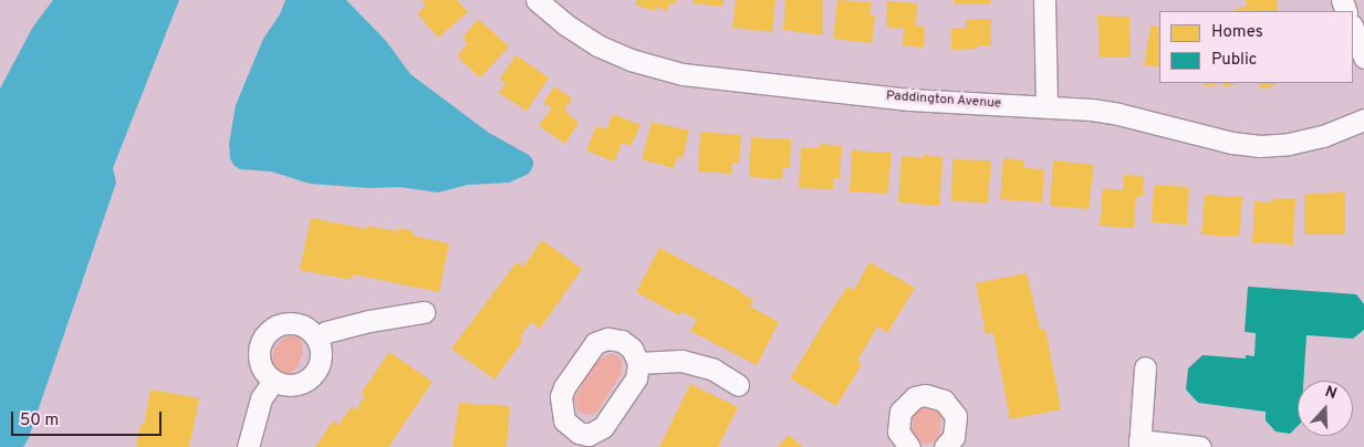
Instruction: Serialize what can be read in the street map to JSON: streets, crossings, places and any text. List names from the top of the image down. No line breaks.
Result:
{"streets":{"street":["Paddington Avenue"]},"legend":["Homes","Public"],"scale_bar":"50 m","north":"top"}
